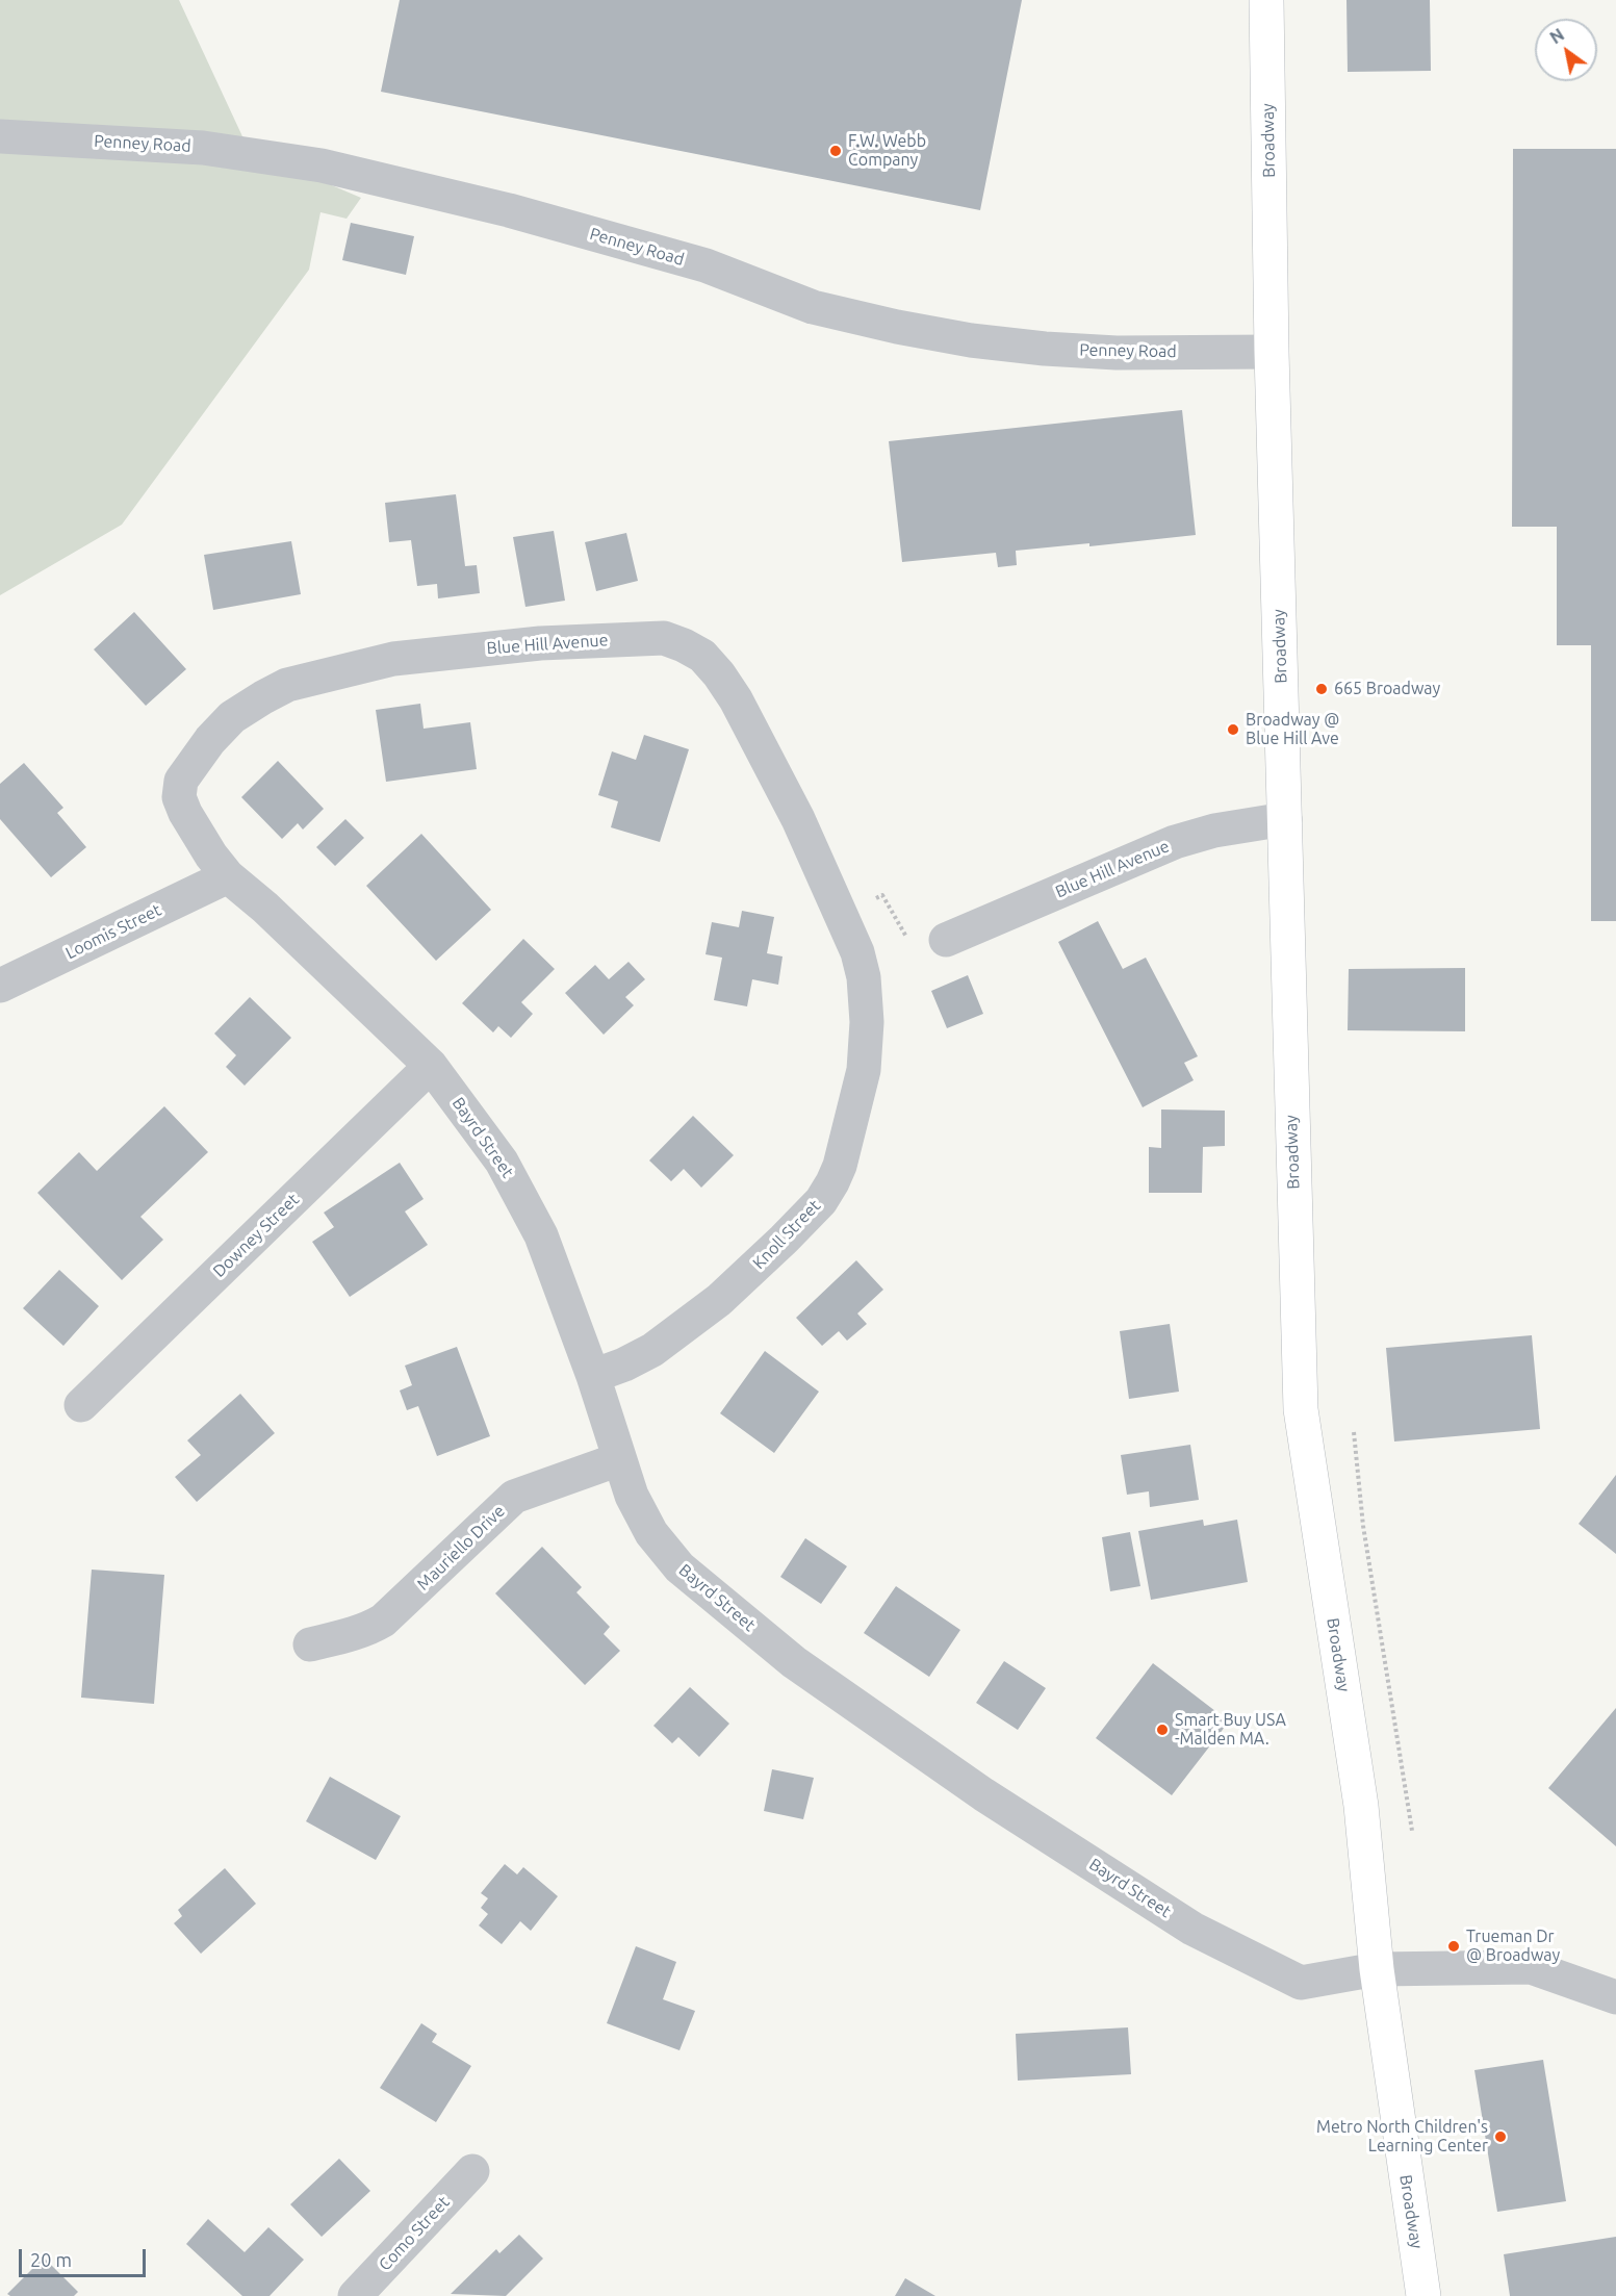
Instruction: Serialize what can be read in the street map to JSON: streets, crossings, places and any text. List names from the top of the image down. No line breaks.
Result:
{"streets":{"main road":["Broadway"],"street":["Penney Road","Blue Hill Avenue","Loomis Street","Bayrd Street","Knoll Street","Downey Street","Mauriello Drive","Como Street"]},"crossings":[["Broadway","Penney Road"],["Broadway","Blue Hill Avenue"],["Broadway","Bayrd Street"],["Blue Hill Avenue","Loomis Street"],["Blue Hill Avenue","Bayrd Street"],["Blue Hill Avenue","Knoll Street"],["Loomis Street","Bayrd Street"],["Bayrd Street","Knoll Street"],["Bayrd Street","Downey Street"],["Bayrd Street","Mauriello Drive"]],"places":["F.W. Webb Company","665 Broadway","Broadway @ Blue Hill Ave","Smart Buy USA -Malden MA.","Trueman Dr @ Broadway","Metro North Children's Learning Center"],"scale_bar":"20 m","north":"top left"}
